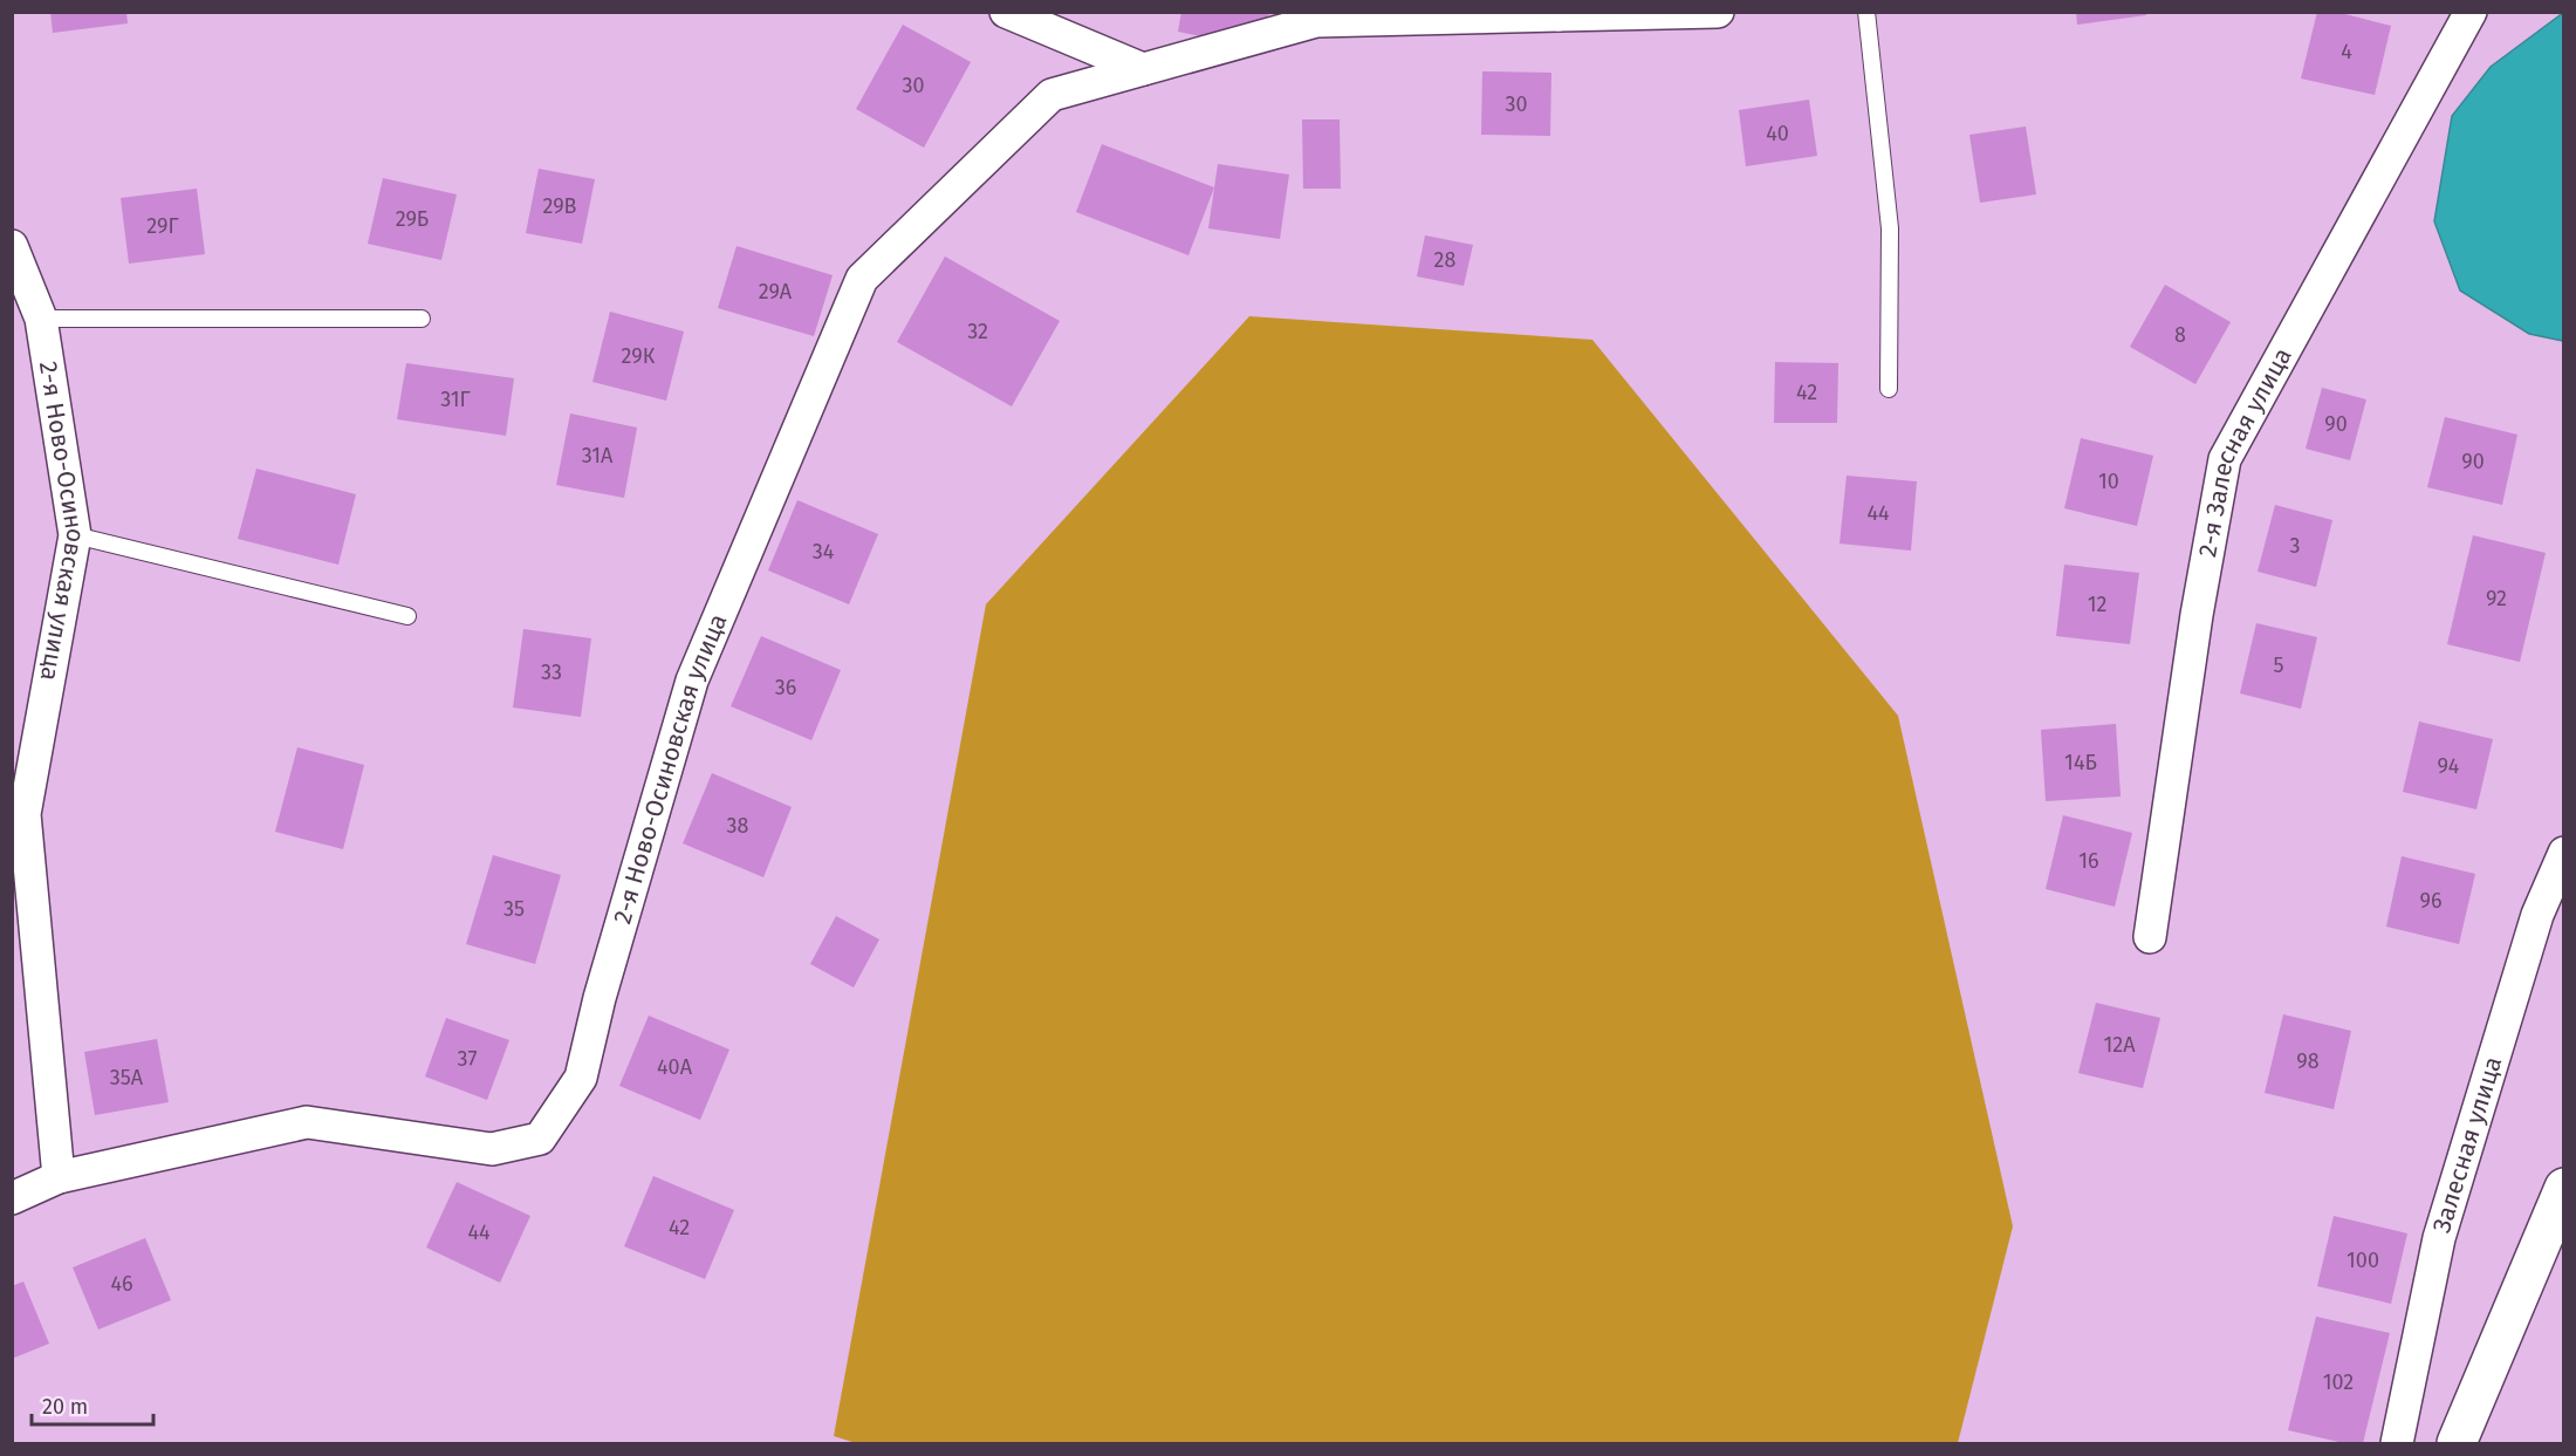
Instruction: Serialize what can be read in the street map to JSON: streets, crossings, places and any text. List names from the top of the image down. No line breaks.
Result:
{"streets":{"street":["2-я Залесная улица","2-я Ново-Осиновская улица","Залесная улица"]},"house_numbers":["4","30","30","40","29В","29Б","29Г","28","29А","32","8","29К","42","31Г","90","31А","90","10","44","3","34","92","12","5","33","36","14Б","94","38","16","96","35","12А","37","98","40А","35А","42","44","100","46","102"],"scale_bar":"20 m"}
